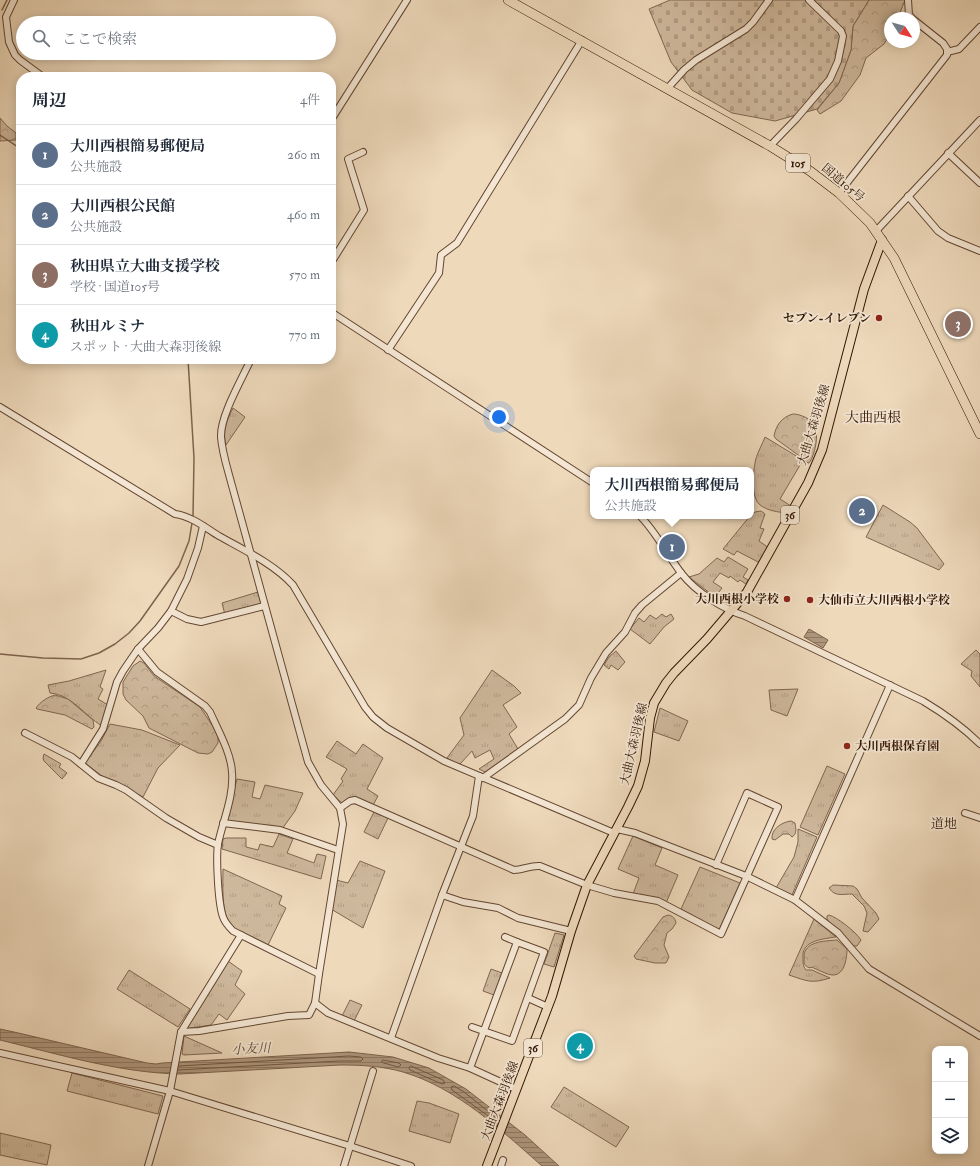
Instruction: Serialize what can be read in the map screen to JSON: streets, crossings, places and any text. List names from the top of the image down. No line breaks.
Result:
{"streets":{"highway":["105","国道105号"],"main road":["大曲大森羽後線","36"]},"crossings":[["国道105号","大曲大森羽後線"]],"districts":["大曲西根","道地"],"water":["小友川"],"places":["セブン-イレブン","大川西根小学校","大仙市立大川西根小学校","大川西根保育園"],"north":"bottom right","page":{"search":"ここで検索","heading":["周辺","4件"],"list":[{"mark":"1","name":"大川西根簡易郵便局","note":"公共施設","value":"260 m"},{"mark":"2","name":"大川西根公民館","note":"公共施設","value":"460 m"},{"mark":"3","name":"秋田県立大曲支援学校","note":"学校 · 国道105号","value":"570 m"},{"mark":"4","name":"秋田ルミナ","note":"スポット · 大曲大森羽後線","value":"770 m"}],"pins":["3","2","1","4"],"popup":["大川西根簡易郵便局","公共施設"],"map_buttons":["+","−"]}}
